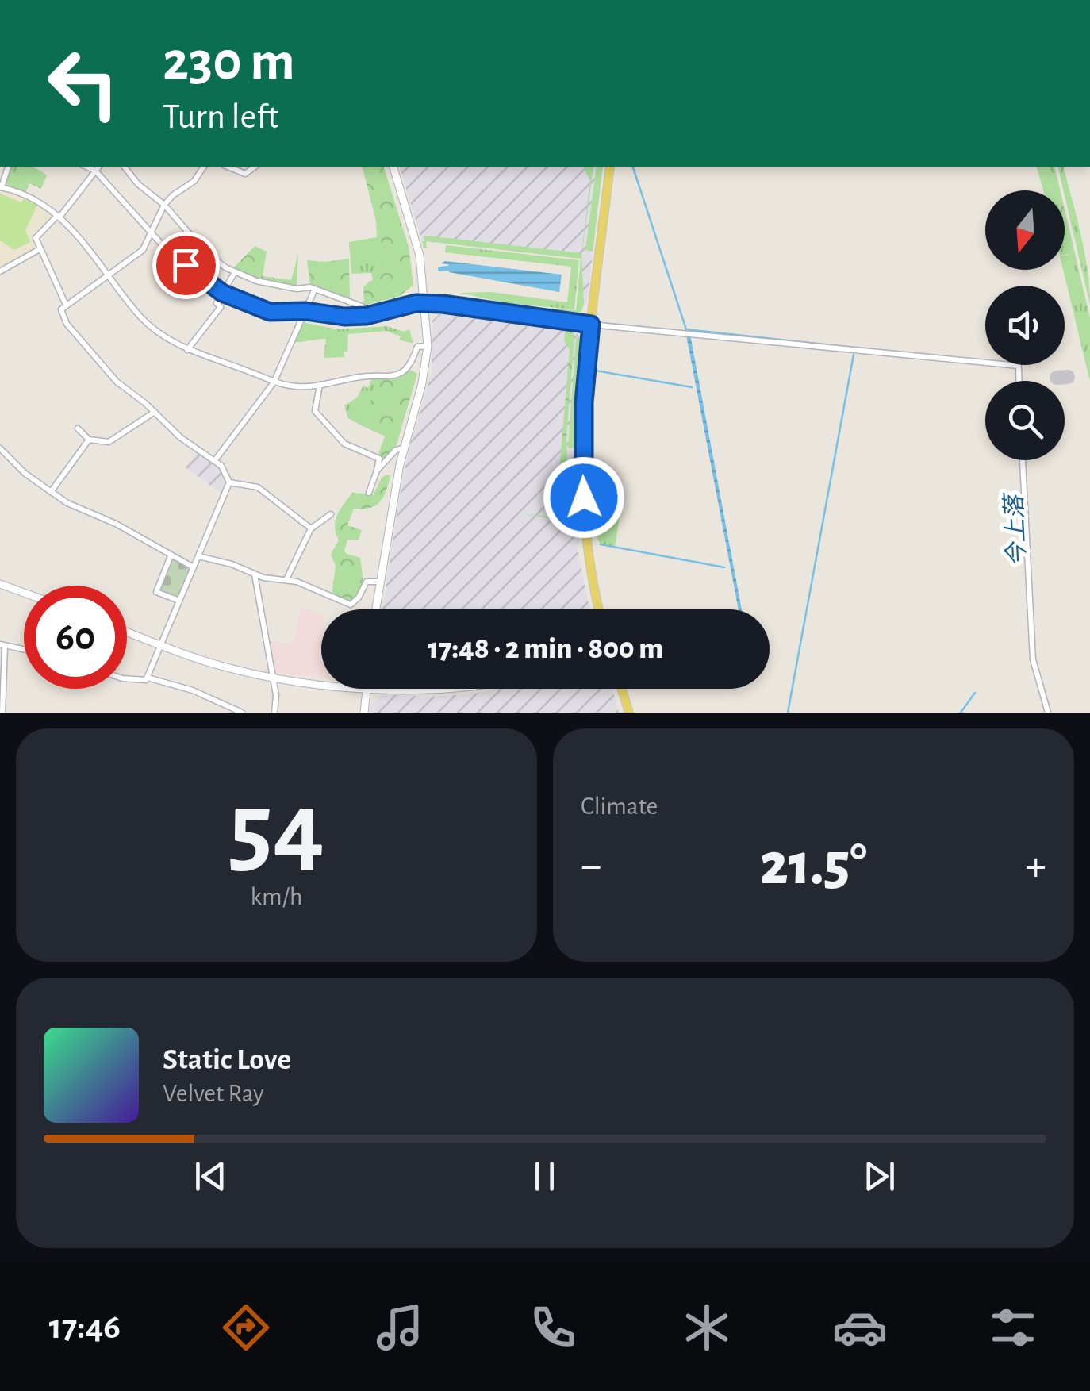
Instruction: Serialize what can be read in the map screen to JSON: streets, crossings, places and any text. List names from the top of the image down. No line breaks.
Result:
{"water":["今上落"],"north":"bottom","page":{"turn":["230 m","Turn left"],"limit":"60","trip":"17:48 · 2 min · 800 m","tile":[["54","km/h"],"Climate"],"heat":["−","21.5°","+"],"song":["Static Love","Velvet Ray"],"tabs":"17:46"}}
